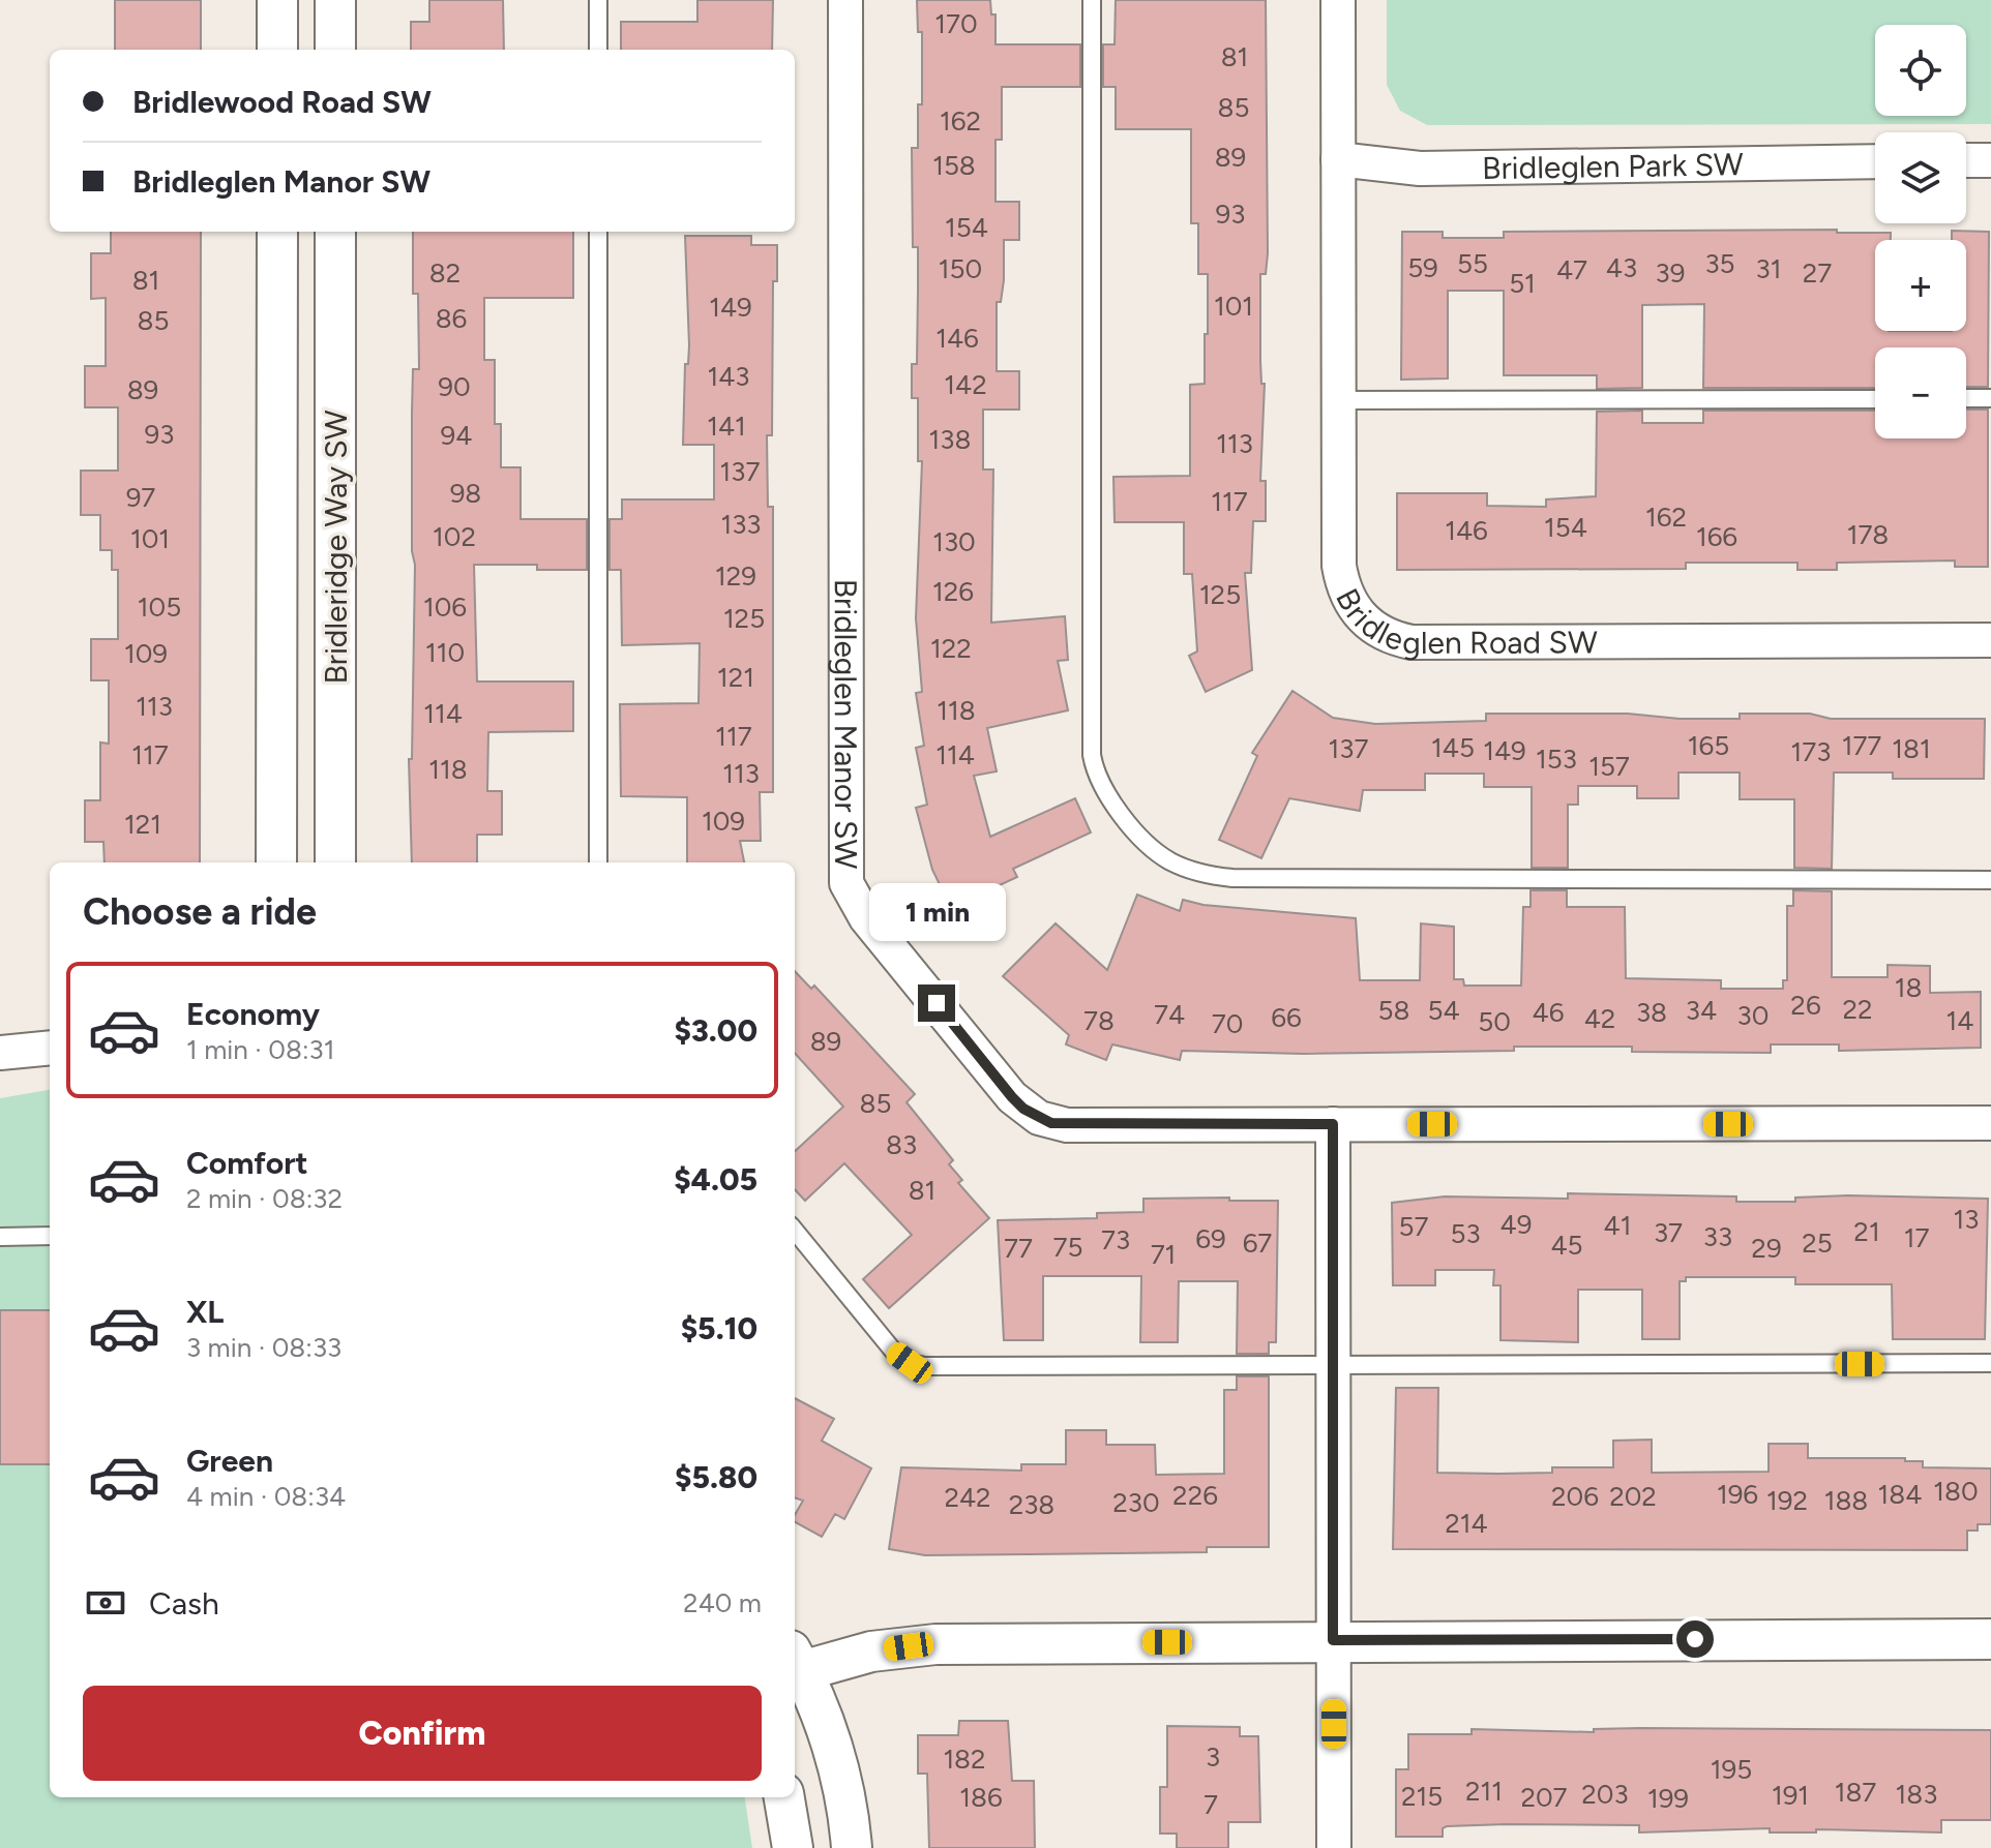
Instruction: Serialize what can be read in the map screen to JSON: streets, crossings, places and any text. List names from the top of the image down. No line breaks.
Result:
{"streets":{"street":["Bridleglen Park SW","Bridleridge Way SW","Bridleglen Road SW","Bridleglen Manor SW"]},"crossings":[["Bridleglen Park SW","Bridleglen Road SW"]],"house_numbers":["170","81","85","162","89","158","93","154","55","35","59","43","150","31","47","82","39","27","81","51","101","149","86","85","146","143","142","90","89","141","93","94","138","113","137","98","97","117","162","133","154","146","178","102","166","101","130","129","126","125","105","106","125","122","110","109","121","113","118","114","117","165","177","145","137","181","149","173","117","114","153","157","118","113","109","121","18","26","22","58","54","34","46","38","74","30","66","42","78","14","50","70","89","85","83","81","13","49","41","57","21","37","53","33","17","69","73","67","25","45","75","77","29","71","180","196","184","226","206","202","242","192","188","230","238","214","3","182","195","211","187","203","183","191","215","186","207","199","7"],"page":{"map_buttons":["+","−"],"banner":["Bridlewood Road SW","Bridleglen Manor SW"],"heading":"Choose a ride","bubble":"1 min","list":[{"name":"Economy","note":"1 min · 08:31","value":"$3.00"},{"name":"Comfort","note":"2 min · 08:32","value":"$4.05"},{"name":"XL","note":"3 min · 08:33","value":"$5.10"},{"name":"Green","note":"4 min · 08:34","value":"$5.80"}],"pay":["Cash","240 m"],"buttons":"Confirm"}}
